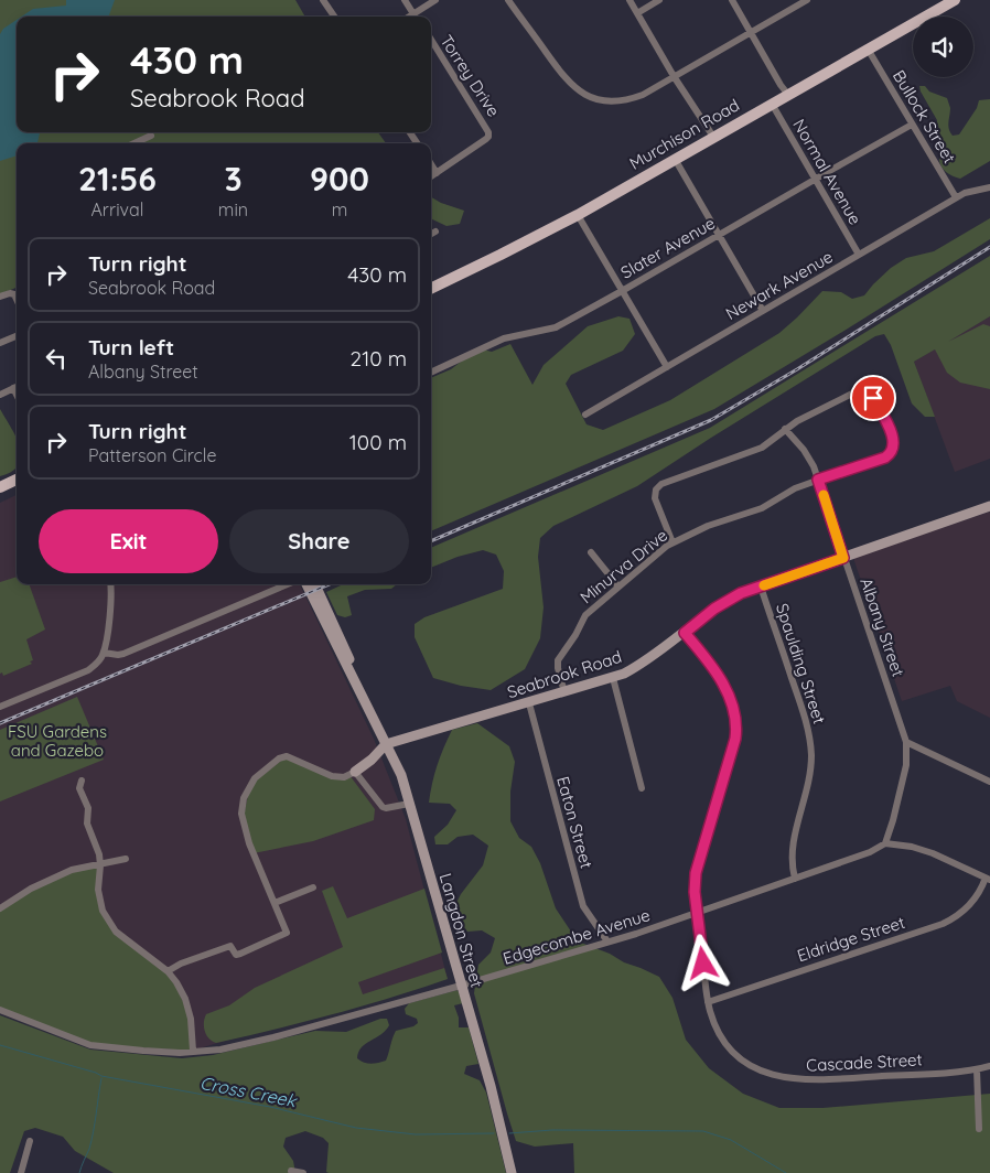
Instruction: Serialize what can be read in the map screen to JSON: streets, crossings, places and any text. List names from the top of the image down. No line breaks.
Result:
{"streets":{"main road":["Murchison Road"],"street":["Torrey Drive","Bullock Street","Normal Avenue","Slater Avenue","Newark Avenue","Minurva Drive","Albany Street","Spaulding Street","Seabrook Road","Eaton Street","Langdon Street","Edgecombe Avenue","Eldridge Street","Cascade Street"]},"crossings":[["Bullock Street","Murchison Road"],["Bullock Street","Slater Avenue"],["Bullock Street","Newark Avenue"],["Murchison Road","Normal Avenue"],["Normal Avenue","Slater Avenue"],["Normal Avenue","Newark Avenue"],["Minurva Drive","Albany Street"],["Minurva Drive","Seabrook Road"],["Albany Street","Seabrook Road"],["Albany Street","Edgecombe Avenue"],["Spaulding Street","Seabrook Road"],["Spaulding Street","Edgecombe Avenue"],["Seabrook Road","Eaton Street"],["Seabrook Road","Langdon Street"],["Seabrook Road","Cascade Street"],["Eaton Street","Edgecombe Avenue"],["Langdon Street","Edgecombe Avenue"],["Edgecombe Avenue","Cascade Street"],["Eldridge Street","Cascade Street"]],"water":["Cross Creek"],"parks":["FSU Gardens and Gazebo"],"page":{"turn":["430 m","Seabrook Road"],"eta":["21:56","Arrival","3","min","900","m"],"list":[{"name":"Turn right","note":"Seabrook Road","value":"430 m"},{"name":"Turn left","note":"Albany Street","value":"210 m"},{"name":"Turn right","note":"Patterson Circle","value":"100 m"}],"buttons":["Exit","Share"]}}
